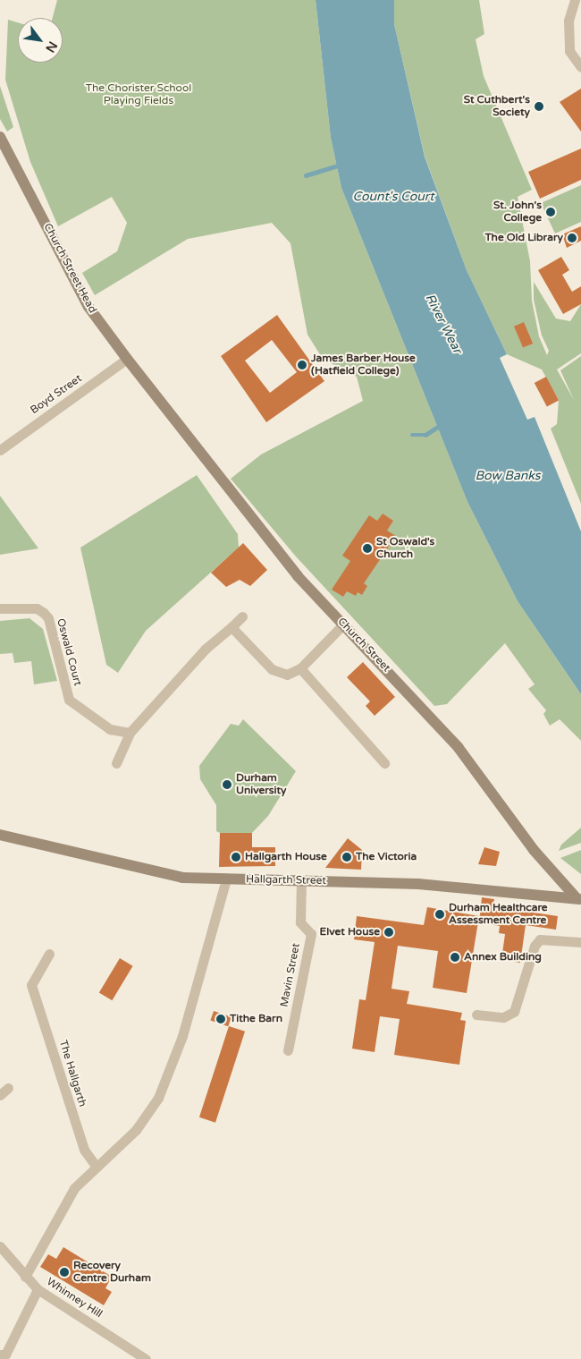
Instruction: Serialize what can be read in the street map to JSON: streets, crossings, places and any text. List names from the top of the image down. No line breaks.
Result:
{"streets":{"street":["Church Street Head","Boyd Street","Church Street","Oswald Court","Hallgarth Street","Mavin Street","The Hallgarth","Whinney Hill"]},"crossings":[["Church Street Head","Boyd Street"],["Church Street Head","Church Street"],["Church Street","Hallgarth Street"],["Hallgarth Street","Mavin Street"]],"water":["Count's Court","River Wear","Bow Banks"],"parks":["The Chorister School Playing Fields"],"places":["St Cuthbert's Society","St. John's College","The Old Library","James Barber House (Hatfield College)","St Oswald's Church","Durham University","Hallgarth House","The Victoria","Durham Healthcare Assessment Centre","Elvet House","Annex Building","Tithe Barn","Recovery Centre Durham"],"north":"bottom right"}
